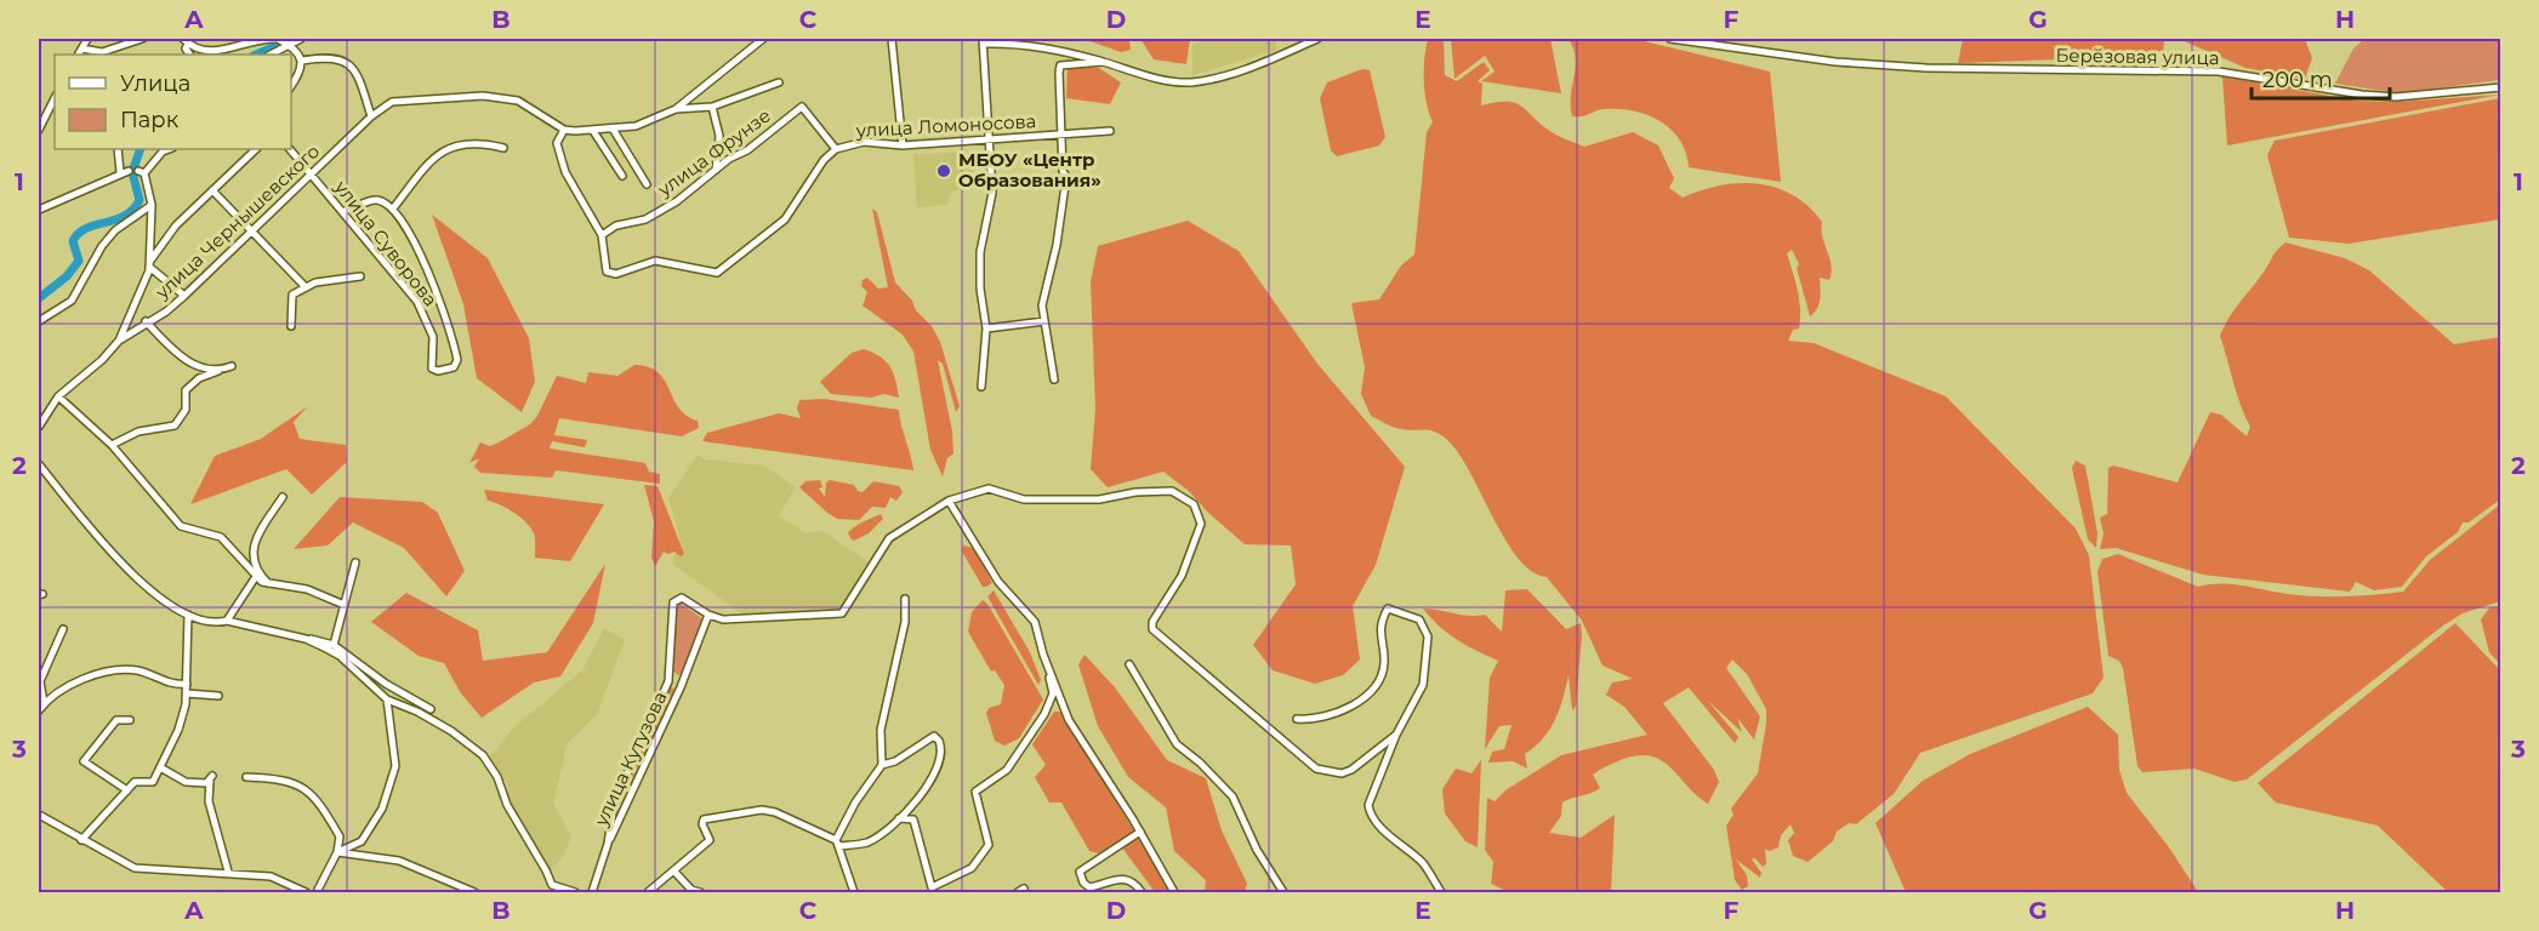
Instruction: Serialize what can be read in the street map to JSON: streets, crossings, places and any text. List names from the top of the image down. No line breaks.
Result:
{"streets":{"street":["Берёзовая улица","улица Ломоносова","улица Фрунзе","улица Чернышевского","улица Суворова","улица Кутузова"]},"crossings":[["улица Ломоносова","улица Фрунзе"],["улица Ломоносова","улица Чернышевского"],["улица Чернышевского","улица Суворова"]],"places":["МБОУ «Центр Образования»"],"legend":["Улица","Парк"],"scale_bar":"200 m","grid":{"columns":["A","B","C","D","E","F","G","H"],"rows":["1","2","3"]}}
